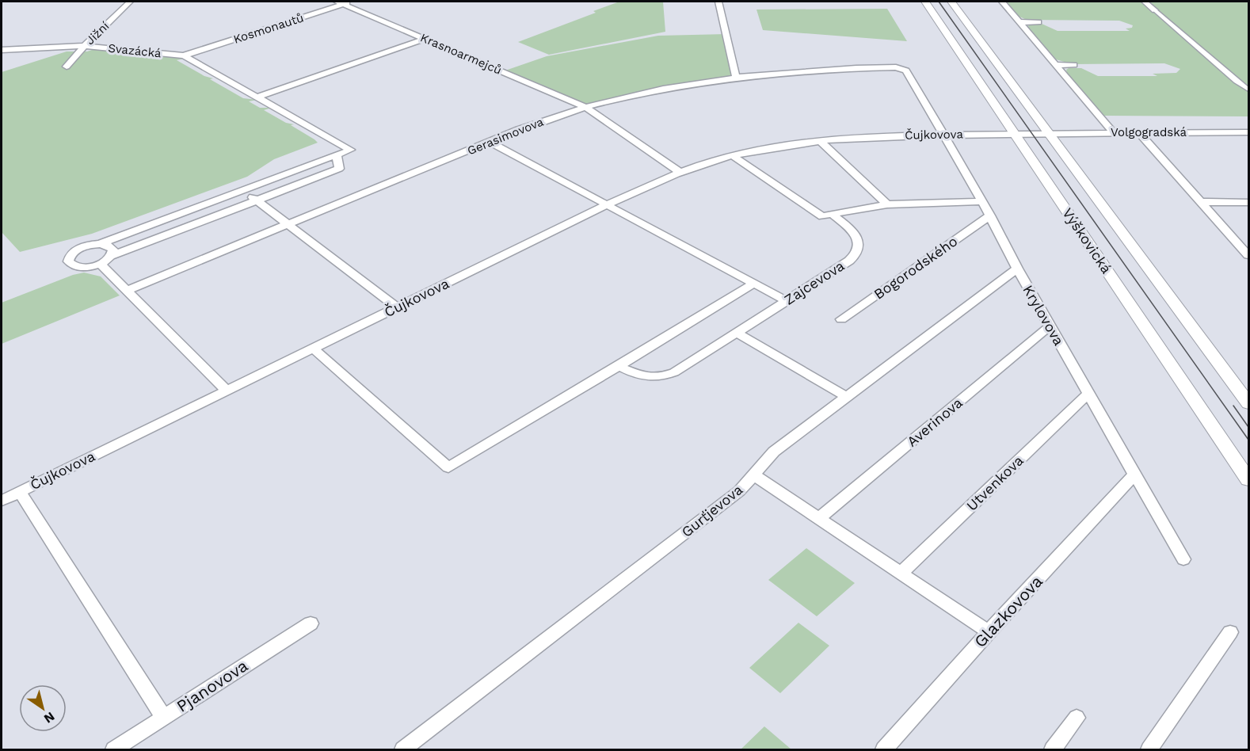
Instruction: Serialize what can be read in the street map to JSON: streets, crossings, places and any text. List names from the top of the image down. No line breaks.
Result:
{"streets":{"street":["Kosmonautů","Jižní","Svazácká","Krasnoarmejců","Volgogradská","Čujkovova","Gerasimovova","Výškovická","Bogorodského","Zajcevova","Krylovova","Averinova","Utvenkova","Gurťjevova","Glazkovova","Pjanovova"]},"crossings":[["Kosmonautů","Svazácká"],["Kosmonautů","Krasnoarmejců"],["Jižní","Svazácká"],["Krasnoarmejců","Čujkovova"],["Krasnoarmejců","Gerasimovova"],["Volgogradská","Čujkovova"],["Čujkovova","Výškovická"],["Čujkovova","Krylovova"],["Gerasimovova","Krylovova"],["Bogorodského","Krylovova"],["Krylovova","Averinova"],["Krylovova","Utvenkova"],["Krylovova","Gurťjevova"],["Krylovova","Glazkovova"]],"north":"bottom right"}
